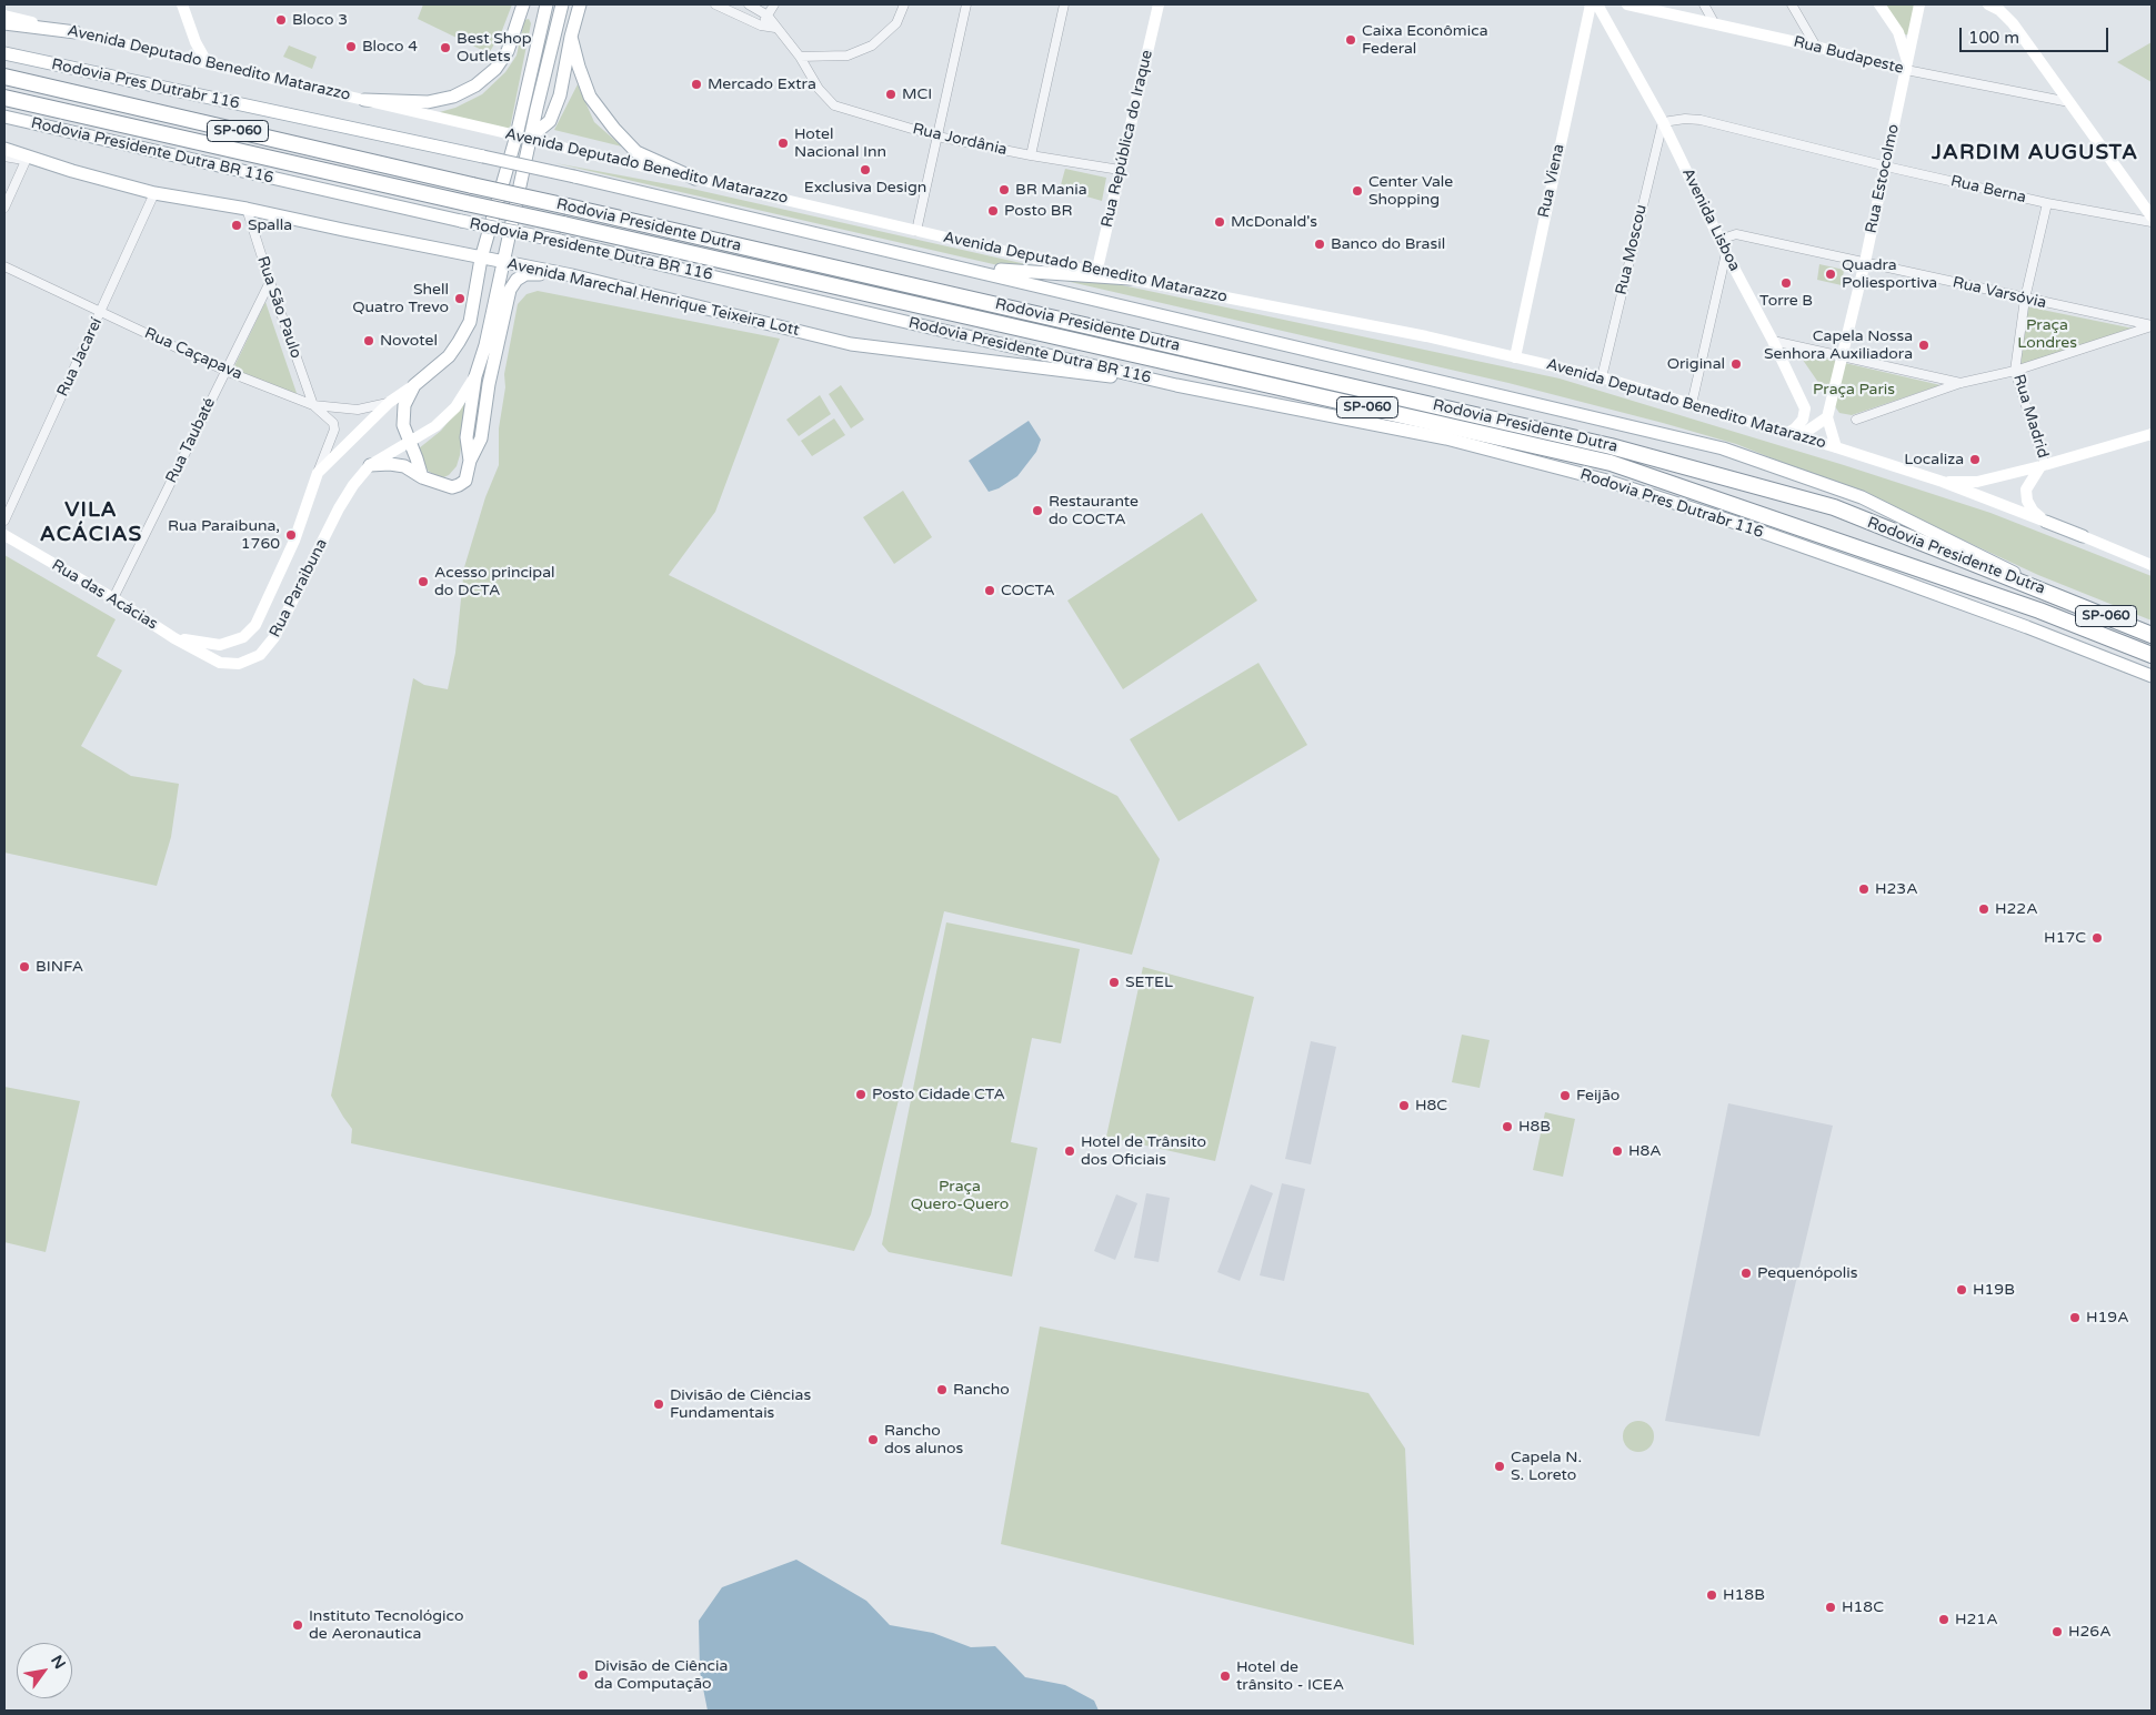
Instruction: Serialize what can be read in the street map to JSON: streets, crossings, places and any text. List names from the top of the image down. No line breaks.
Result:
{"streets":{"highway":["SP-060","Rodovia Presidente Dutra"],"main road":["Rua Budapeste","Avenida Deputado Benedito Matarazzo","Rodovia Pres Dutrabr 116","Rua República do Iraque","Rodovia Presidente Dutra BR 116","Rua Estocolmo","Rua Viena","Avenida Lisboa","Avenida Marechal Henrique Teixeira Lott","Rua Paraibuna","Rua das Acácias"],"street":["Rua Jordânia","Rua Berna","Rua Moscou","Rua Varsóvia","Rua São Paulo","Rua Caçapava","Rua Jacareí","Rua Madrid","Rua Taubaté"]},"crossings":[["Rua Budapeste","Rua Estocolmo"],["Avenida Deputado Benedito Matarazzo","Rua República do Iraque"],["Avenida Deputado Benedito Matarazzo","Rua Viena"],["Avenida Deputado Benedito Matarazzo","Avenida Lisboa"],["Avenida Deputado Benedito Matarazzo","Rua Moscou"],["Avenida Deputado Benedito Matarazzo","Rua Paraibuna"],["Rodovia Pres Dutrabr 116","Rodovia Presidente Dutra BR 116"],["Rodovia Pres Dutrabr 116","Avenida Marechal Henrique Teixeira Lott"],["Rua República do Iraque","Rua Jordânia"],["Rodovia Presidente Dutra BR 116","Avenida Marechal Henrique Teixeira Lott"],["Rua Estocolmo","Rua Berna"],["Rua Estocolmo","Rua Varsóvia"],["Rua Berna","Avenida Lisboa"],["Rua Berna","Rua Moscou"],["Rua Berna","Rua Madrid"],["Avenida Lisboa","Rua Moscou"],["Avenida Lisboa","Rua Varsóvia"],["Rua Varsóvia","Rua Madrid"],["Avenida Marechal Henrique Teixeira Lott","Rua São Paulo"],["Avenida Marechal Henrique Teixeira Lott","Rua Jacareí"],["Avenida Marechal Henrique Teixeira Lott","Rua Paraibuna"],["Rua São Paulo","Rua Caçapava"],["Rua São Paulo","Rua Taubaté"],["Rua São Paulo","Rua Paraibuna"],["Rua Caçapava","Rua Jacareí"],["Rua Caçapava","Rua Taubaté"],["Rua Caçapava","Rua Paraibuna"],["Rua Taubaté","Rua das Acácias"],["Rua Paraibuna","Rua das Acácias"]],"districts":["JARDIM AUGUSTA","VILA ACÁCIAS"],"parks":["Praça Londres","Praça Paris","Praça Quero-Quero"],"places":["Bloco 3","Caixa Econômica Federal","Bloco 4","Best Shop Outlets","Mercado Extra","MCI","Hotel Nacional Inn","Exclusiva Design","BR Mania","Center Vale Shopping","Posto BR","McDonald's","Spalla","Banco do Brasil","Quadra Poliesportiva","Torre B","Shell Quatro Trevo","Novotel","Capela Nossa Senhora Auxiliadora","Original","Localiza","Restaurante do COCTA","Rua Paraibuna, 1760","Acesso principal do DCTA","COCTA","H23A","H22A","H17C","BINFA","SETEL","Posto Cidade CTA","Feijão","H8C","H8B","Hotel de Trânsito dos Oficiais","H8A","Pequenópolis","H19B","H19A","Rancho","Divisão de Ciências Fundamentais","Rancho dos alunos","Capela N. S. Loreto","H18B","H18C","H21A","Instituto Tecnológico de Aeronautica","H26A","Divisão de Ciência da Computação","Hotel de trânsito - ICEA"],"scale_bar":"100 m","north":"top right"}
